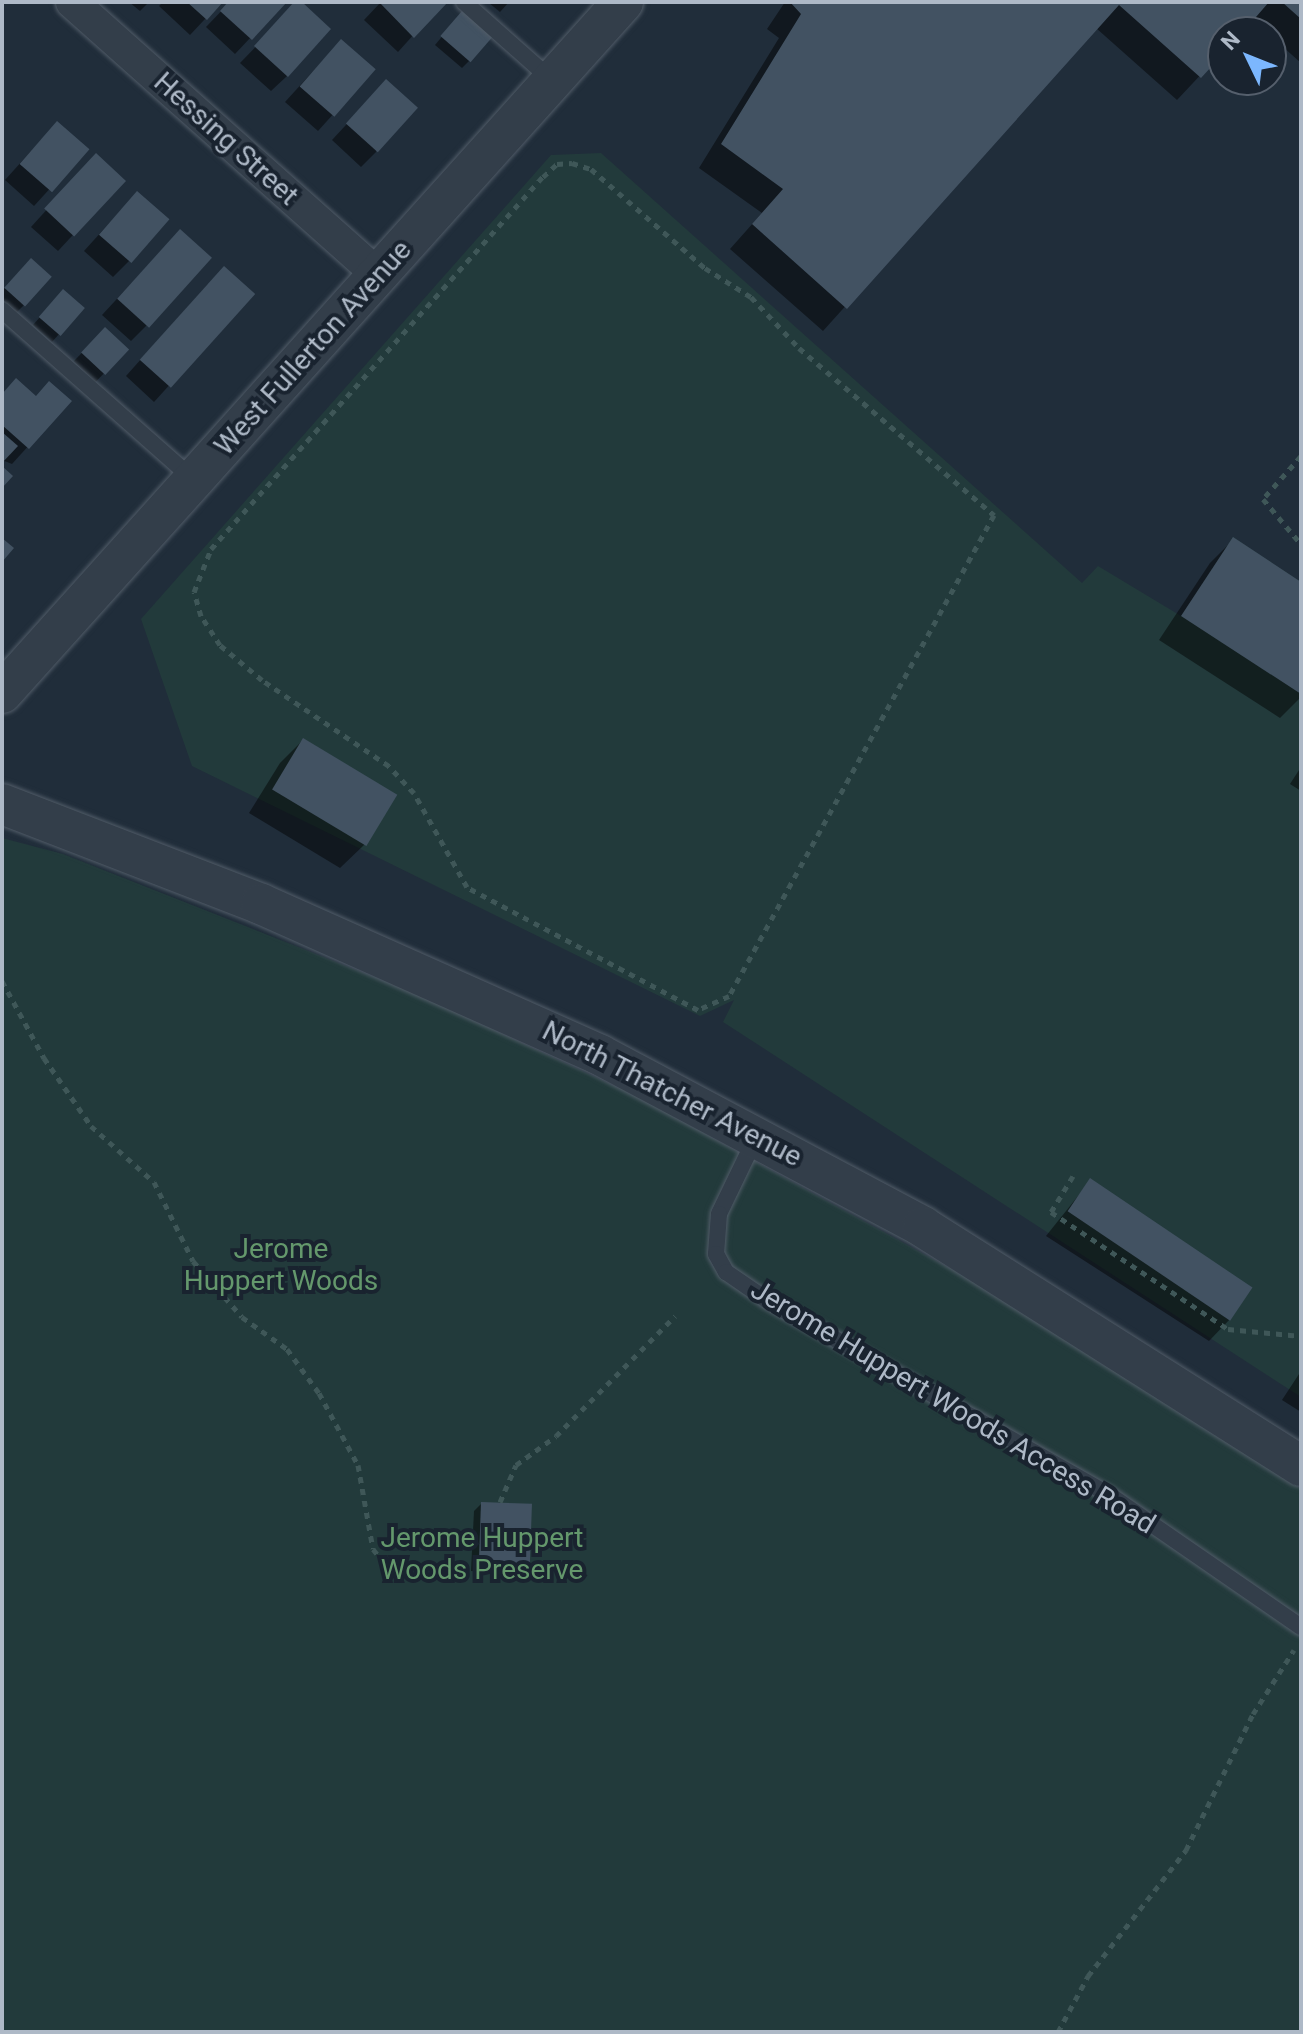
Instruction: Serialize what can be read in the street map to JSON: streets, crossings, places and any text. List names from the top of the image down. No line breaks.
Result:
{"streets":{"street":["Hessing Street","West Fullerton Avenue","North Thatcher Avenue"],"lane":["Jerome Huppert Woods Access Road"]},"crossings":[["Hessing Street","West Fullerton Avenue"],["North Thatcher Avenue","Jerome Huppert Woods Access Road"]],"parks":["Jerome Huppert Woods","Jerome Huppert Woods Preserve"],"north":"top left"}
